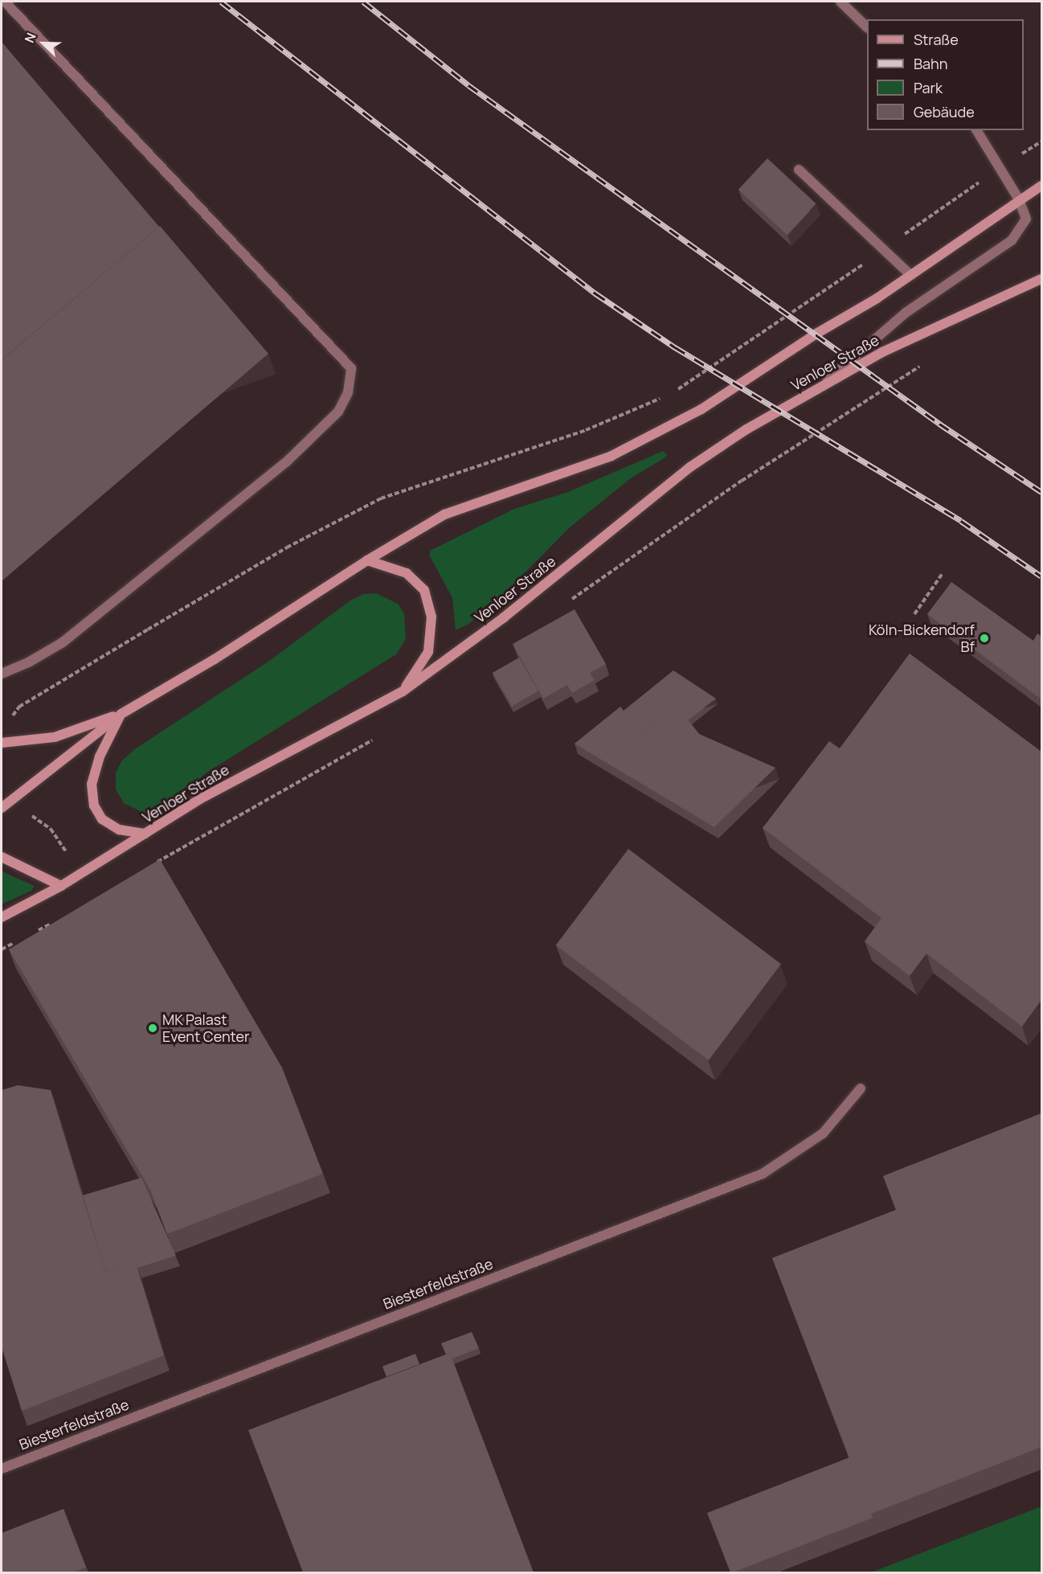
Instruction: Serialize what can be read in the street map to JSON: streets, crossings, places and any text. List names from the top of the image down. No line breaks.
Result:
{"streets":{"main road":["Venloer Straße"],"street":["Biesterfeldstraße"]},"places":["Köln-Bickendorf Bf","MK Palast Event Center"],"legend":["Straße","Bahn","Park","Gebäude"],"north":"top left"}
